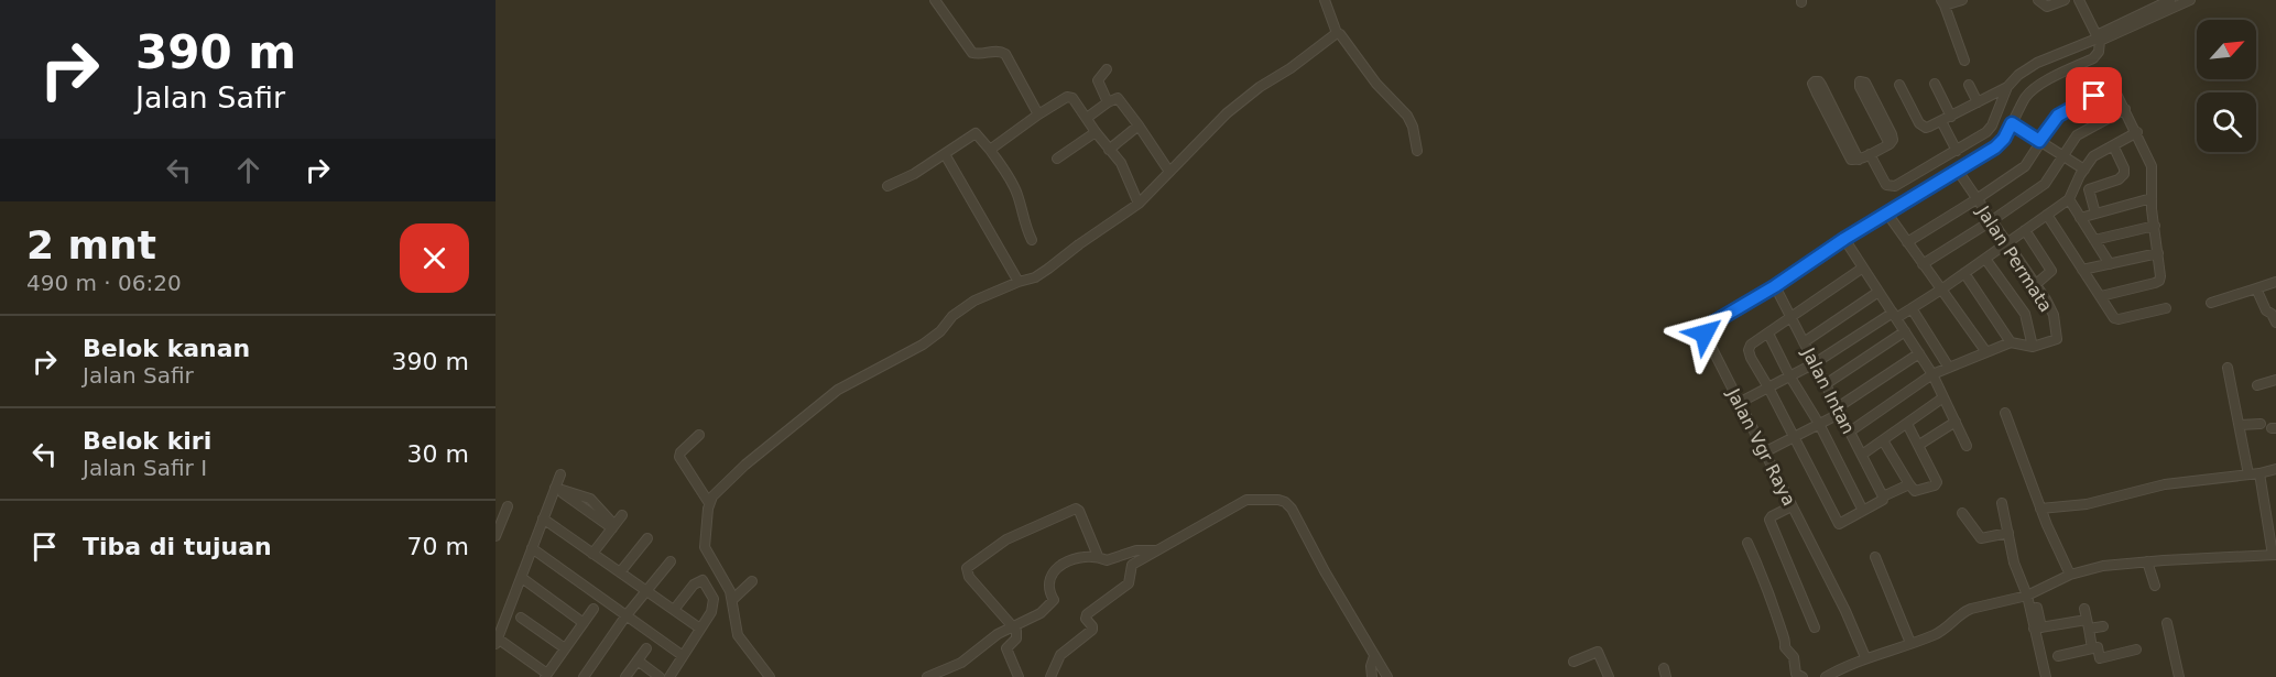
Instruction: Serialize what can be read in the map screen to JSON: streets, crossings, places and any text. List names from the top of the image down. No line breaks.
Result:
{"streets":{"street":["Jalan Permata","Jalan Intan","Jalan Vgr Raya"]},"crossings":[["Jalan Permata","Jalan Vgr Raya"],["Jalan Intan","Jalan Vgr Raya"]],"north":"top right","page":{"turn":["390 m","Jalan Safir"],"heading":["2 mnt","490 m · 06:20"],"list":[{"name":"Belok kanan","note":"Jalan Safir","value":"390 m"},{"name":"Belok kiri","note":"Jalan Safir I","value":"30 m"},{"name":"Tiba di tujuan","value":"70 m"}]}}
